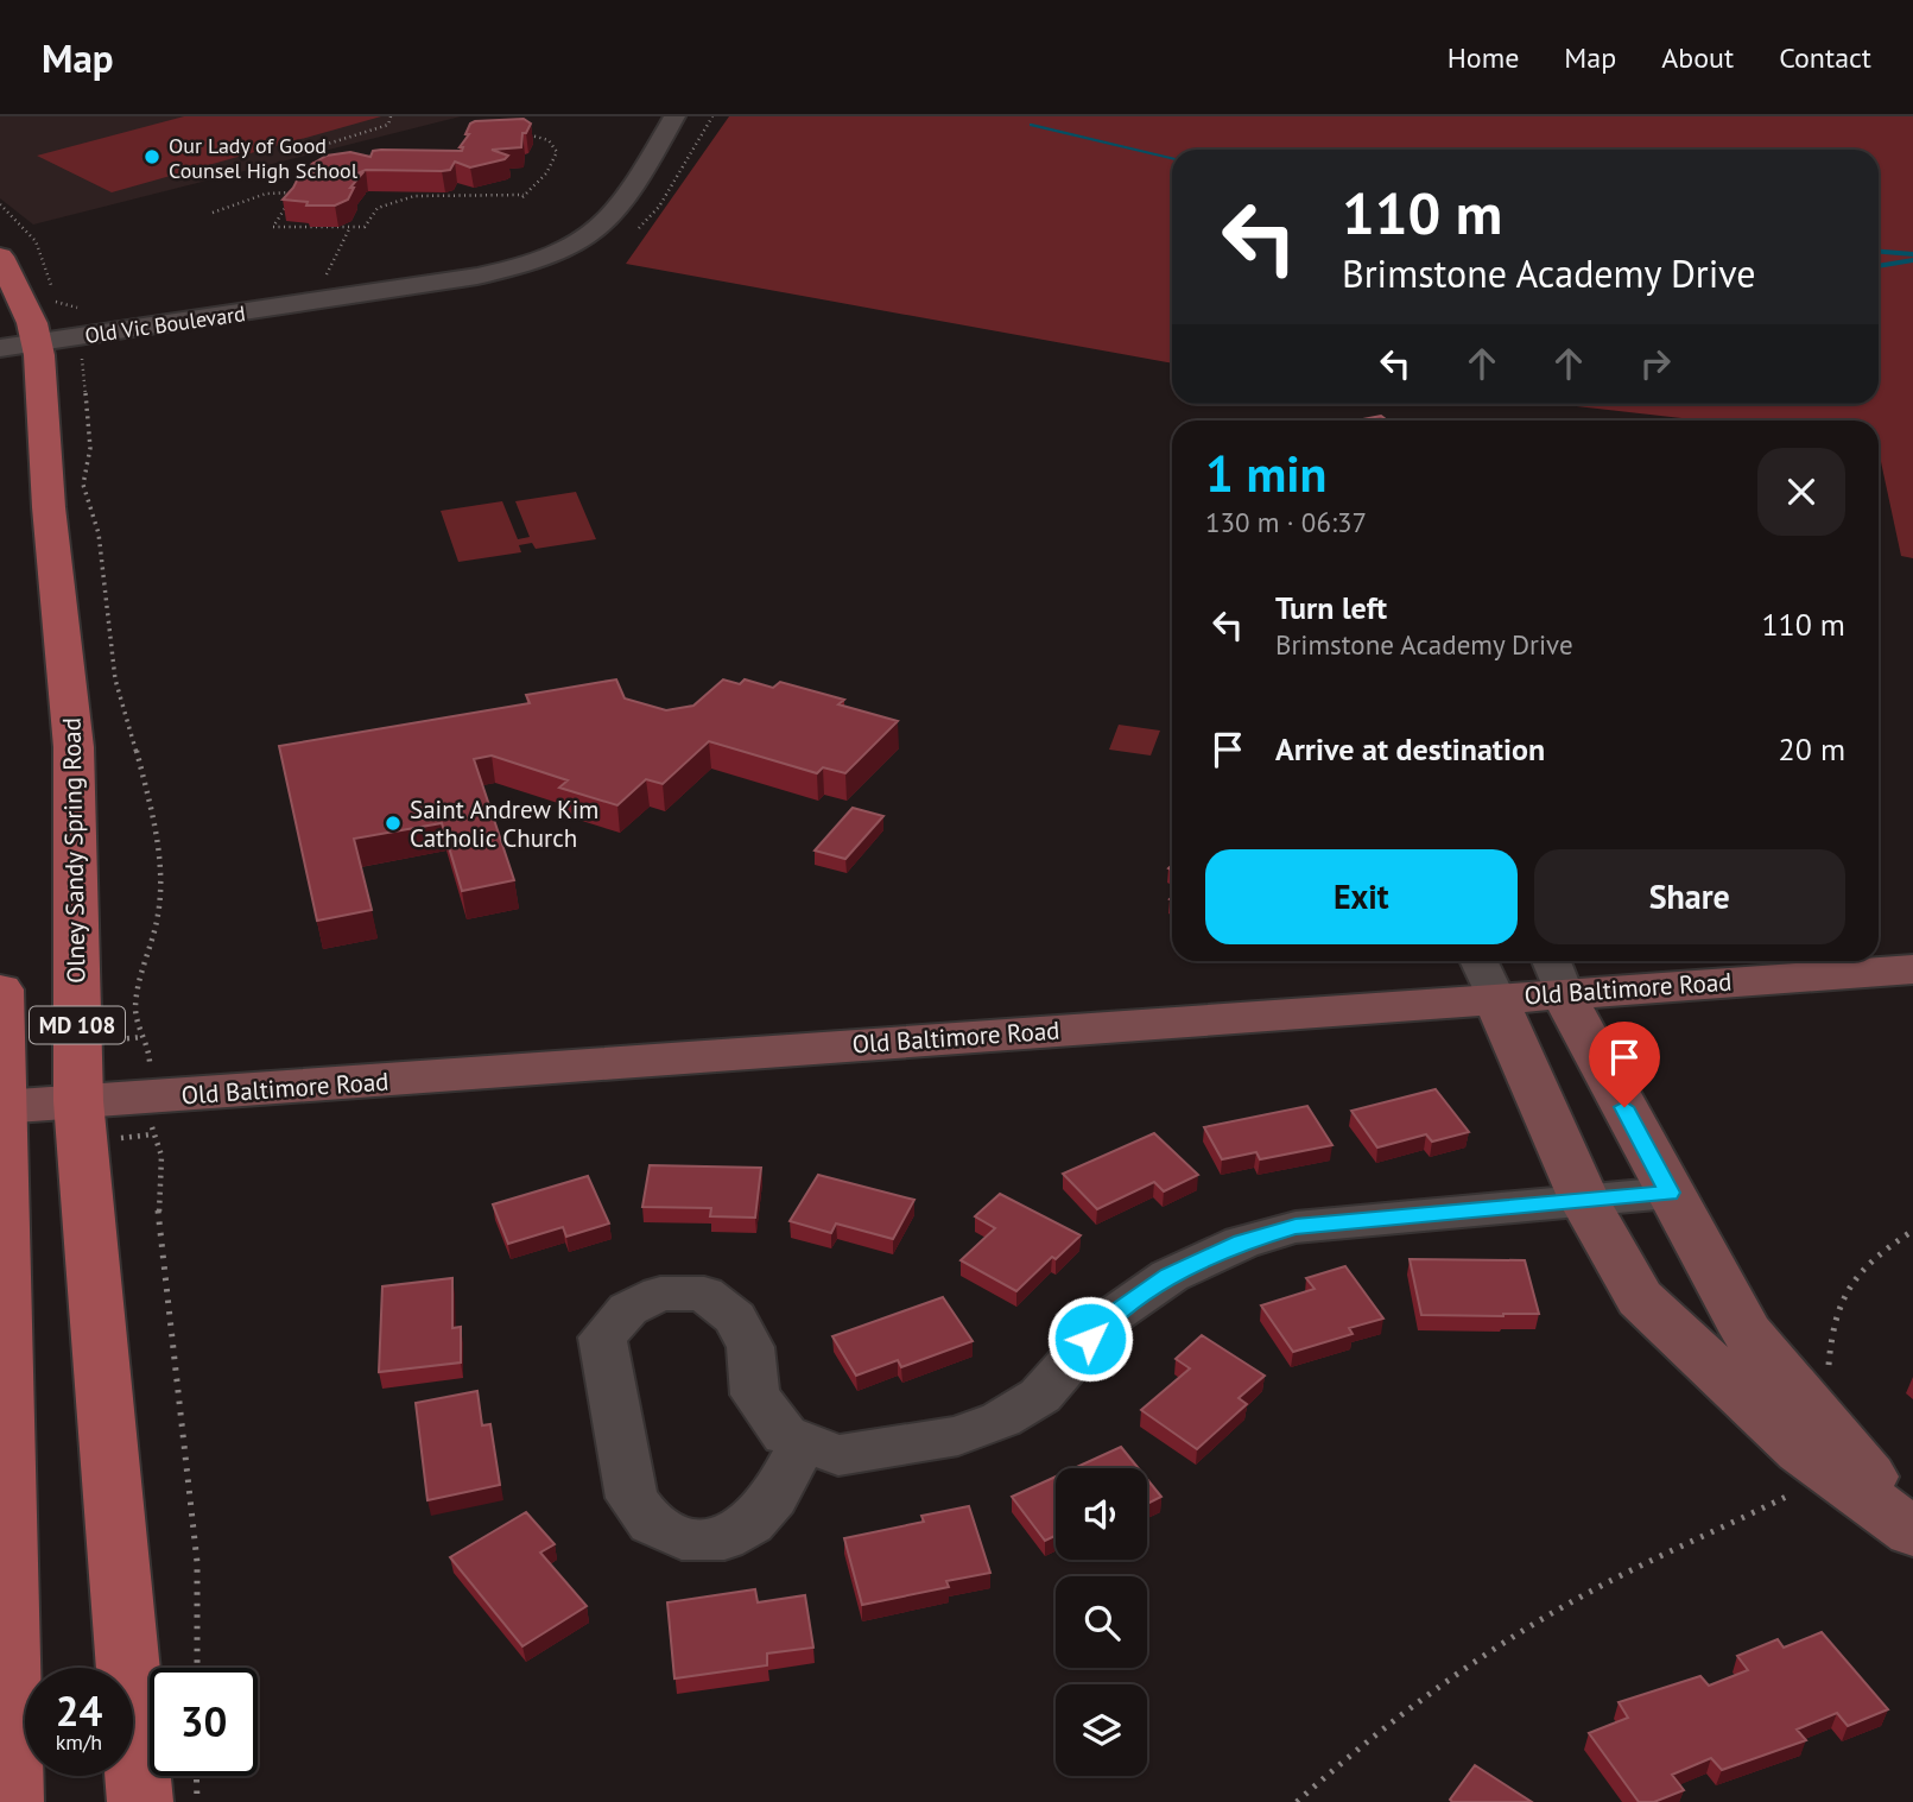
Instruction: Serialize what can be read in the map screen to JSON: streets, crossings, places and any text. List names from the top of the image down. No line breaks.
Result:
{"streets":{"main road":["Olney Sandy Spring Road","MD 108"],"street":["Old Vic Boulevard","Old Baltimore Road"]},"crossings":[["Old Vic Boulevard","Olney Sandy Spring Road"],["Olney Sandy Spring Road","Old Baltimore Road"],["Old Baltimore Road","MD 108"]],"places":["Our Lady of Good Counsel High School","Saint Andrew Kim Catholic Church"],"page":{"header":"Map","nav":["Home","Map","About","Contact"],"turn":["110 m","Brimstone Academy Drive"],"heading":["1 min","130 m · 06:37"],"list":[{"name":"Turn left","note":"Brimstone Academy Drive","value":"110 m"},{"name":"Arrive at destination","value":"20 m"}],"buttons":["Exit","Share"],"speed":"24 km/h","limit":"30"}}
